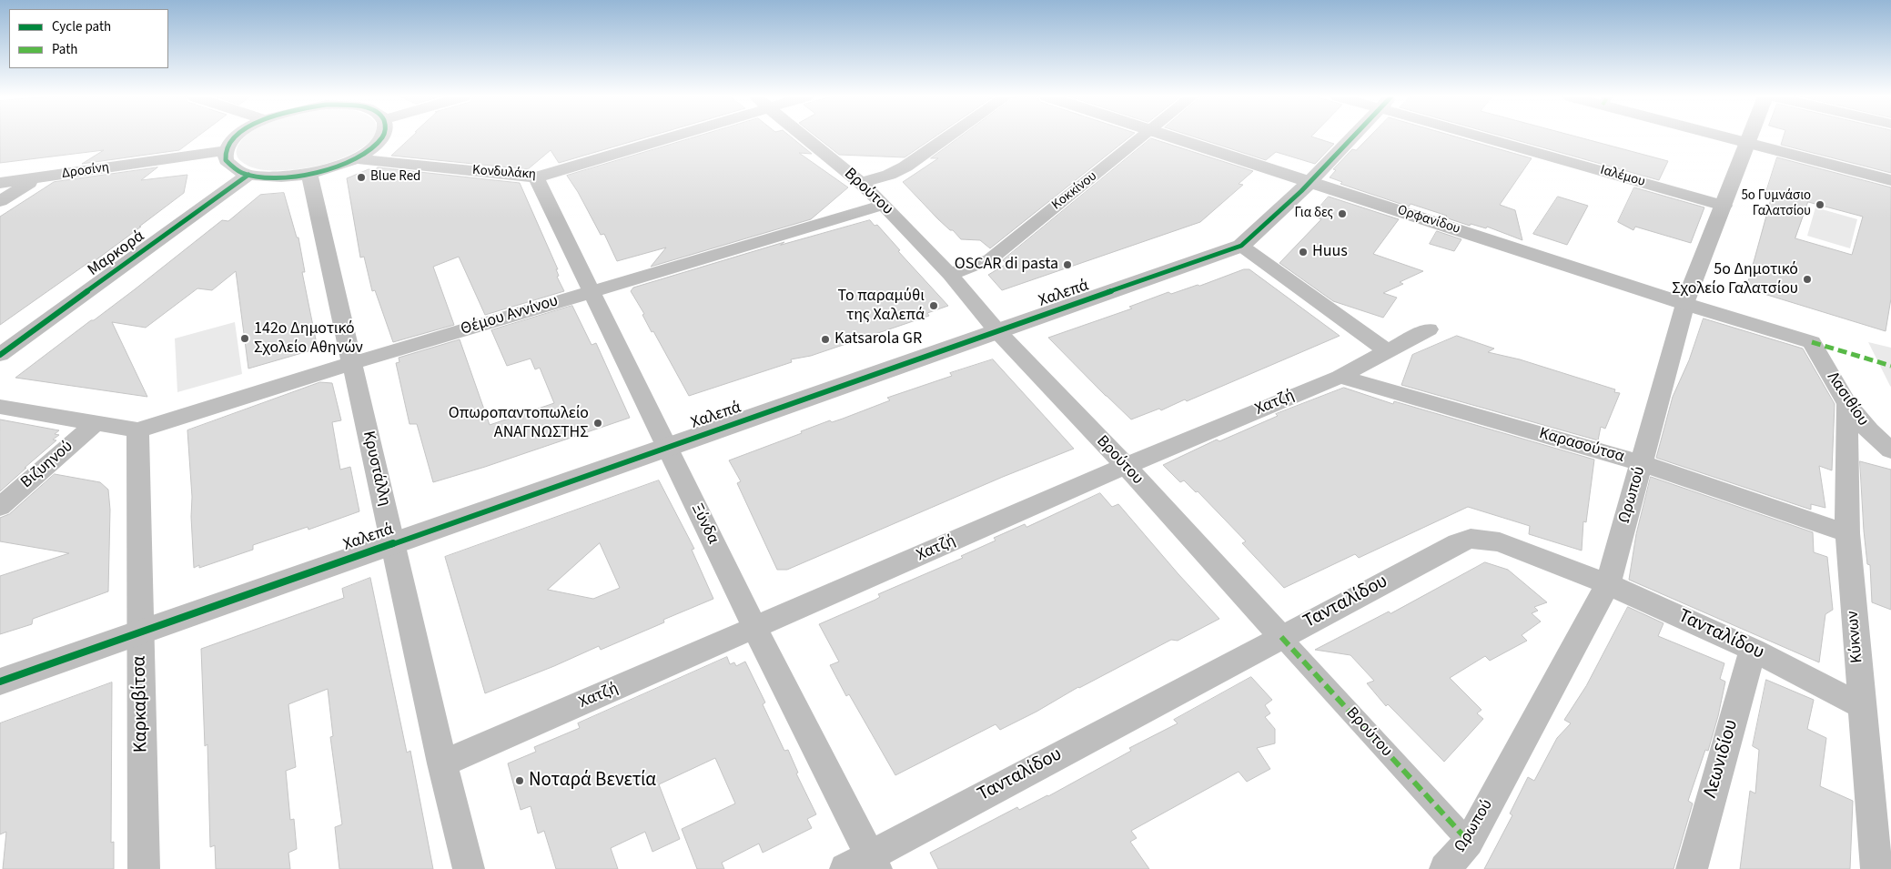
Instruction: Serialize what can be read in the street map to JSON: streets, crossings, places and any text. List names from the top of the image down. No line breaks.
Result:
{"streets":{"street":["Δροσίνη","Κονδυλάκη","Ιαλέμου","Κοκκίνου","Βρούτου","Ορφανίδου","Μαρκορά","Χαλεπά","Θέμου Αννίνου","Λασιθίου","Χατζή","Καρασούτσα","Βιζυηνού","Κρυστάλλη","Ωρωπού","Ξύνδα","Τανταλίδου","Κύκνων","Καρκαβίτσα","Λεωνιδίου"]},"crossings":[["Κονδυλάκη","Ξύνδα"],["Ιαλέμου","Ωρωπού"],["Κοκκίνου","Βρούτου"],["Βρούτου","Χαλεπά"],["Βρούτου","Θέμου Αννίνου"],["Βρούτου","Χατζή"],["Βρούτου","Ωρωπού"],["Βρούτου","Τανταλίδου"],["Ορφανίδου","Χαλεπά"],["Ορφανίδου","Λασιθίου"],["Ορφανίδου","Ωρωπού"],["Χαλεπά","Κρυστάλλη"],["Χαλεπά","Ξύνδα"],["Χαλεπά","Καρκαβίτσα"],["Θέμου Αννίνου","Βιζυηνού"],["Θέμου Αννίνου","Κρυστάλλη"],["Θέμου Αννίνου","Ξύνδα"],["Θέμου Αννίνου","Καρκαβίτσα"],["Λασιθίου","Κύκνων"],["Χατζή","Καρασούτσα"],["Χατζή","Κρυστάλλη"],["Χατζή","Ξύνδα"],["Καρασούτσα","Ωρωπού"],["Καρασούτσα","Κύκνων"],["Βιζυηνού","Καρκαβίτσα"],["Ωρωπού","Τανταλίδου"],["Ξύνδα","Τανταλίδου"],["Τανταλίδου","Κύκνων"],["Τανταλίδου","Λεωνιδίου"]],"places":["Blue Red","5ο Γυμνάσιο Γαλατσίου","Για δες","Huus","OSCAR di pasta","5ο Δημοτικό Σχολείο Γαλατσίου","Το παραμύθι της Χαλεπά","142ο Δημοτικό Σχολείο Αθηνών","Katsarola GR","Οπωροπαντοπωλείο ΑΝΑΓΝΩΣΤΗΣ","Νοταρά Βενετία"],"legend":["Cycle path","Path"]}
